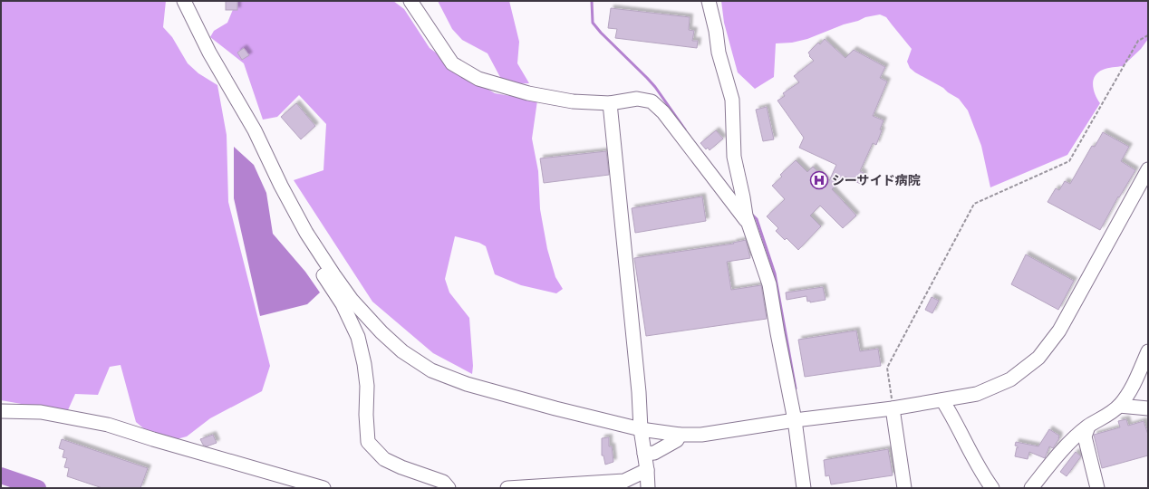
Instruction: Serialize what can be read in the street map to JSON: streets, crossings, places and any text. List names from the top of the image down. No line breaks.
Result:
{"places":{"hospital":["シーサイド病院"]}}
